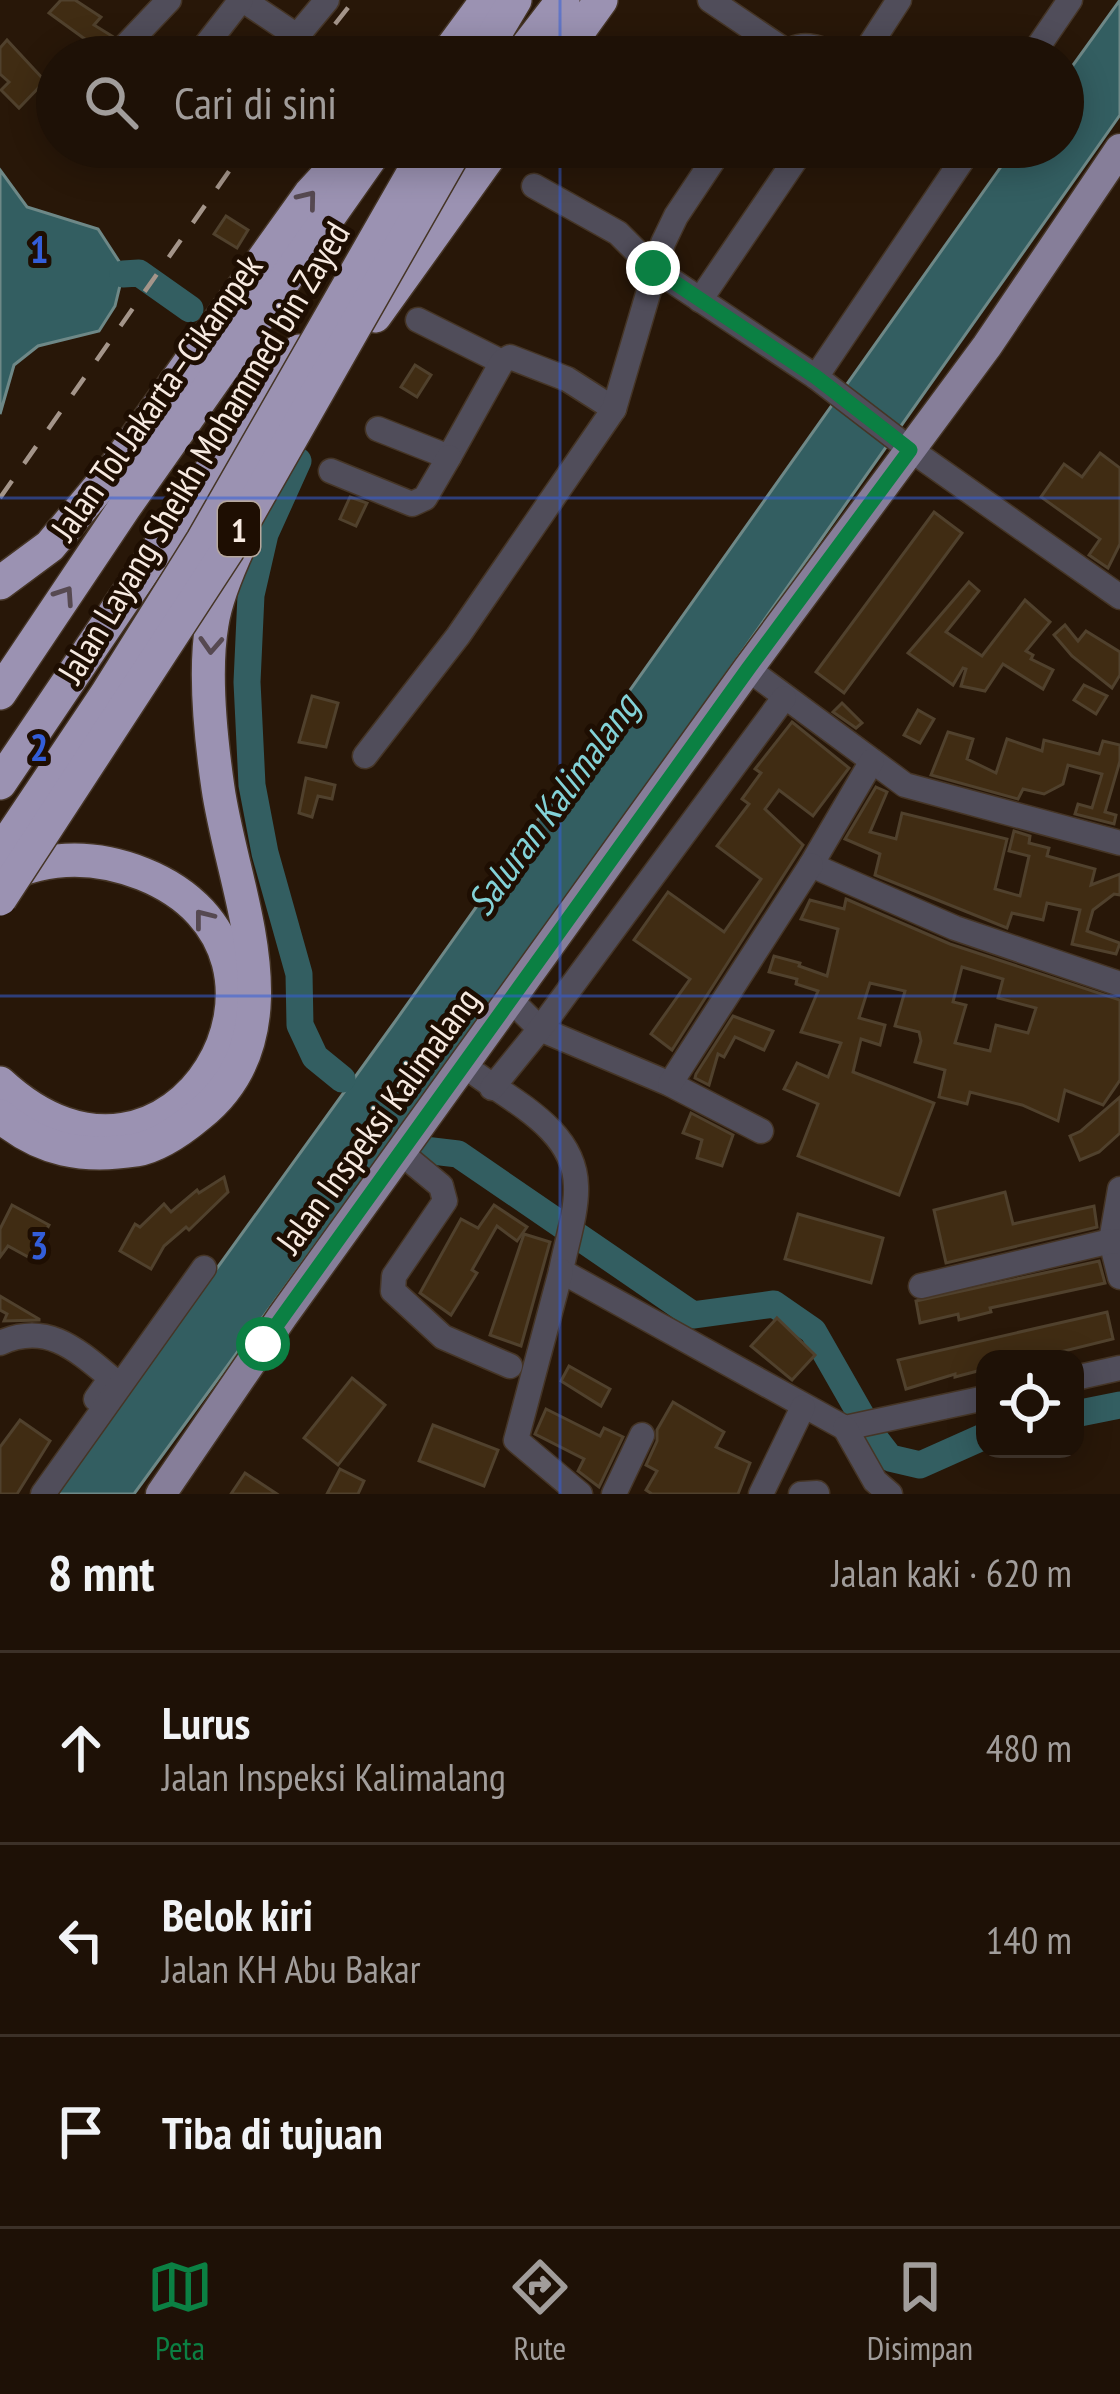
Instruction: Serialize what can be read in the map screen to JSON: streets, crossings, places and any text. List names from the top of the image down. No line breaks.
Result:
{"streets":{"highway":["Jalan Tol Jakarta–Cikampek","Jalan Layang Sheikh Mohammed bin Zayed","1"],"main road":["Jalan Inspeksi Kalimalang"]},"water":["Saluran Kalimalang"],"page":{"search":"Cari di sini","heading":["8 mnt","Jalan kaki · 620 m"],"list":[["Lurus","Jalan Inspeksi Kalimalang","480 m"],["Belok kiri","Jalan KH Abu Bakar","140 m"],"Tiba di tujuan"],"nav":["Peta","Rute","Disimpan"]},"grid":{"rows":["1","2","3"]}}
